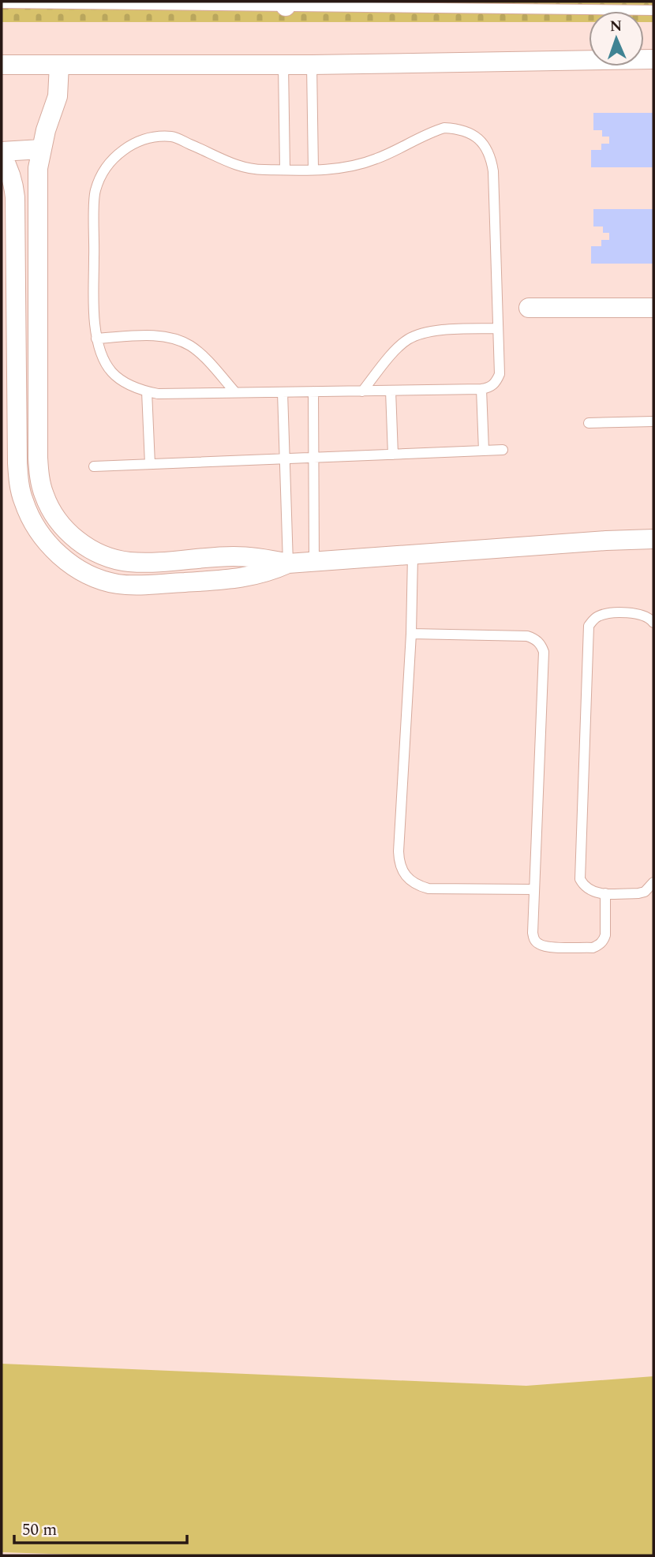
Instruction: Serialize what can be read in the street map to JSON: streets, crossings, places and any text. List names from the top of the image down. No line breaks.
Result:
{"scale_bar":"50 m","north":"top"}
